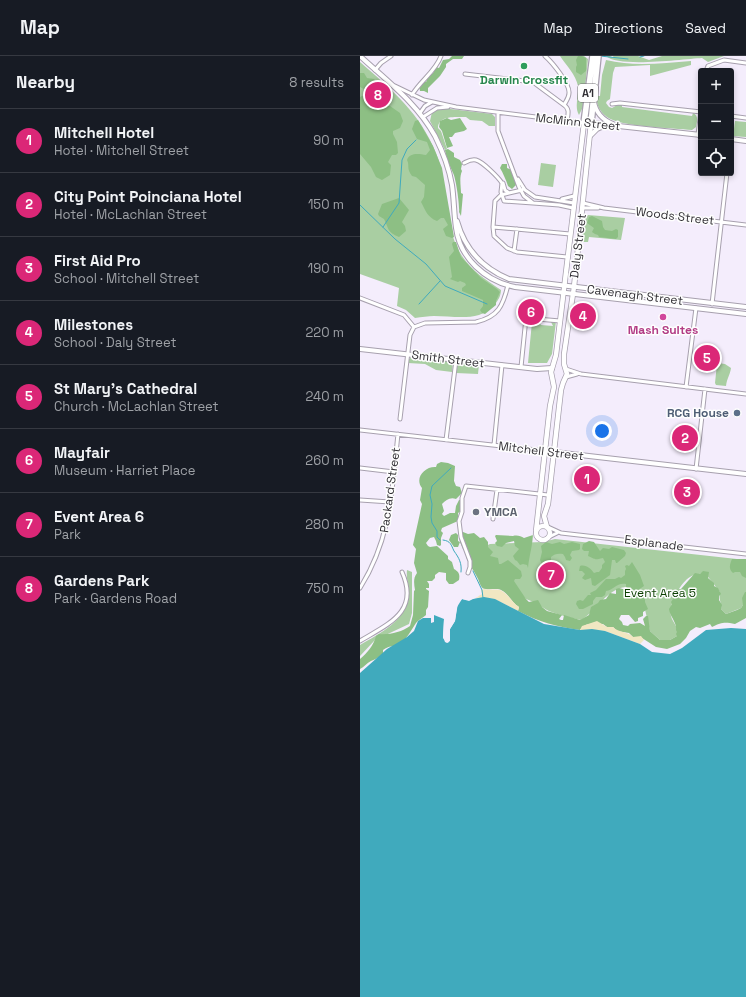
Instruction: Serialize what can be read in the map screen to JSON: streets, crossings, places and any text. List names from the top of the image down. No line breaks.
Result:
{"streets":{"highway":["A1","McMinn Street"],"main road":["Daly Street","Mitchell Street"],"street":["Woods Street","Cavenagh Street","Smith Street","Packard Street","Esplanade"]},"crossings":[["A1","McMinn Street"],["A1","Daly Street"],["McMinn Street","Daly Street"],["Woods Street","Daly Street"],["Daly Street","Cavenagh Street"],["Daly Street","Smith Street"],["Mitchell Street","Packard Street"]],"parks":["Event Area 5"],"places":["Darwin Crossfit","Mash Suites","RCG House","YMCA"],"page":{"header":"Map","nav":["Map","Directions","Saved"],"heading":["Nearby","8 results"],"map_buttons":["+","−"],"pins":["8","6","4","5","2","1","3","7"],"list":[{"mark":"1","name":"Mitchell Hotel","note":"Hotel · Mitchell Street","value":"90 m"},{"mark":"2","name":"City Point Poinciana Hotel","note":"Hotel · McLachlan Street","value":"150 m"},{"mark":"3","name":"First Aid Pro","note":"School · Mitchell Street","value":"190 m"},{"mark":"4","name":"Milestones","note":"School · Daly Street","value":"220 m"},{"mark":"5","name":"St Mary's Cathedral","note":"Church · McLachlan Street","value":"240 m"},{"mark":"6","name":"Mayfair","note":"Museum · Harriet Place","value":"260 m"},{"mark":"7","name":"Event Area 6","note":"Park","value":"280 m"},{"mark":"8","name":"Gardens Park","note":"Park · Gardens Road","value":"750 m"}]}}
